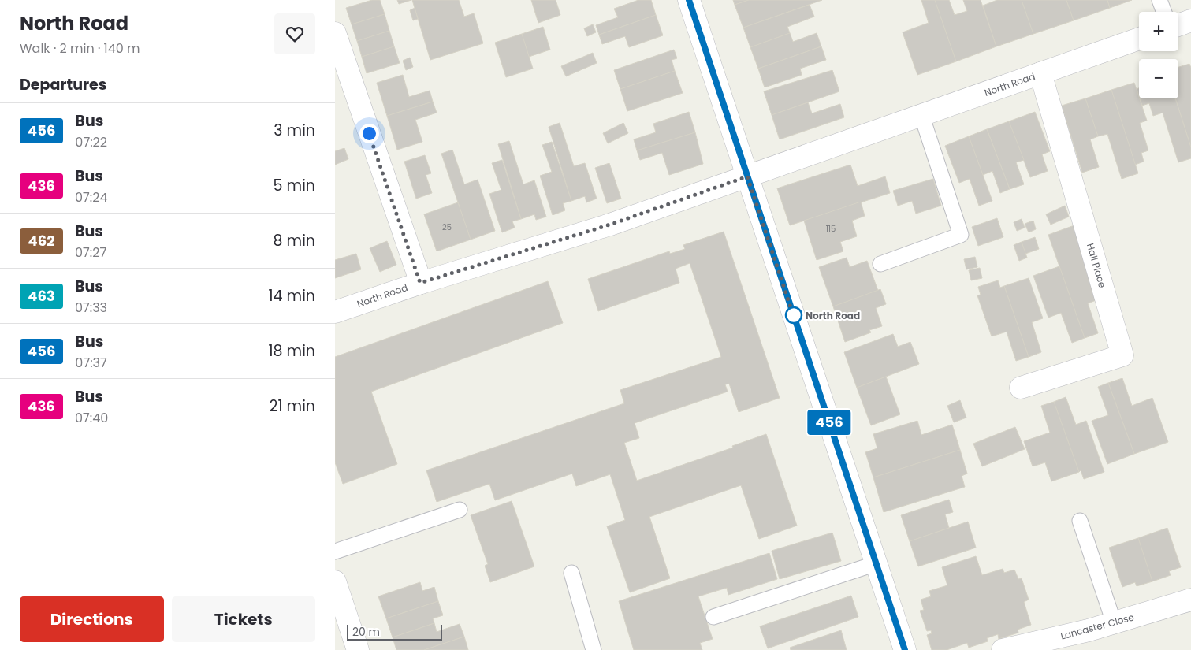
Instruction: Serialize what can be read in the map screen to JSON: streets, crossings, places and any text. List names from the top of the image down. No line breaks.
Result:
{"streets":{"street":["North Road","Hall Place","Lancaster Close"]},"crossings":[["North Road","Hall Place"]],"places":["North Road"],"lines":["bus line 456"],"house_numbers":["25","115"],"scale_bar":"20 m","page":{"heading":[["North Road","Walk · 2 min · 140 m"],"Departures"],"on_map":"456","map_buttons":["+","−"],"list":[{"mark":"456","name":"Bus","note":"07:22","value":"3 min"},{"mark":"436","name":"Bus","note":"07:24","value":"5 min"},{"mark":"462","name":"Bus","note":"07:27","value":"8 min"},{"mark":"463","name":"Bus","note":"07:33","value":"14 min"},{"mark":"456","name":"Bus","note":"07:37","value":"18 min"},{"mark":"436","name":"Bus","note":"07:40","value":"21 min"}],"buttons":["Directions","Tickets"],"scale":"20 m"}}
